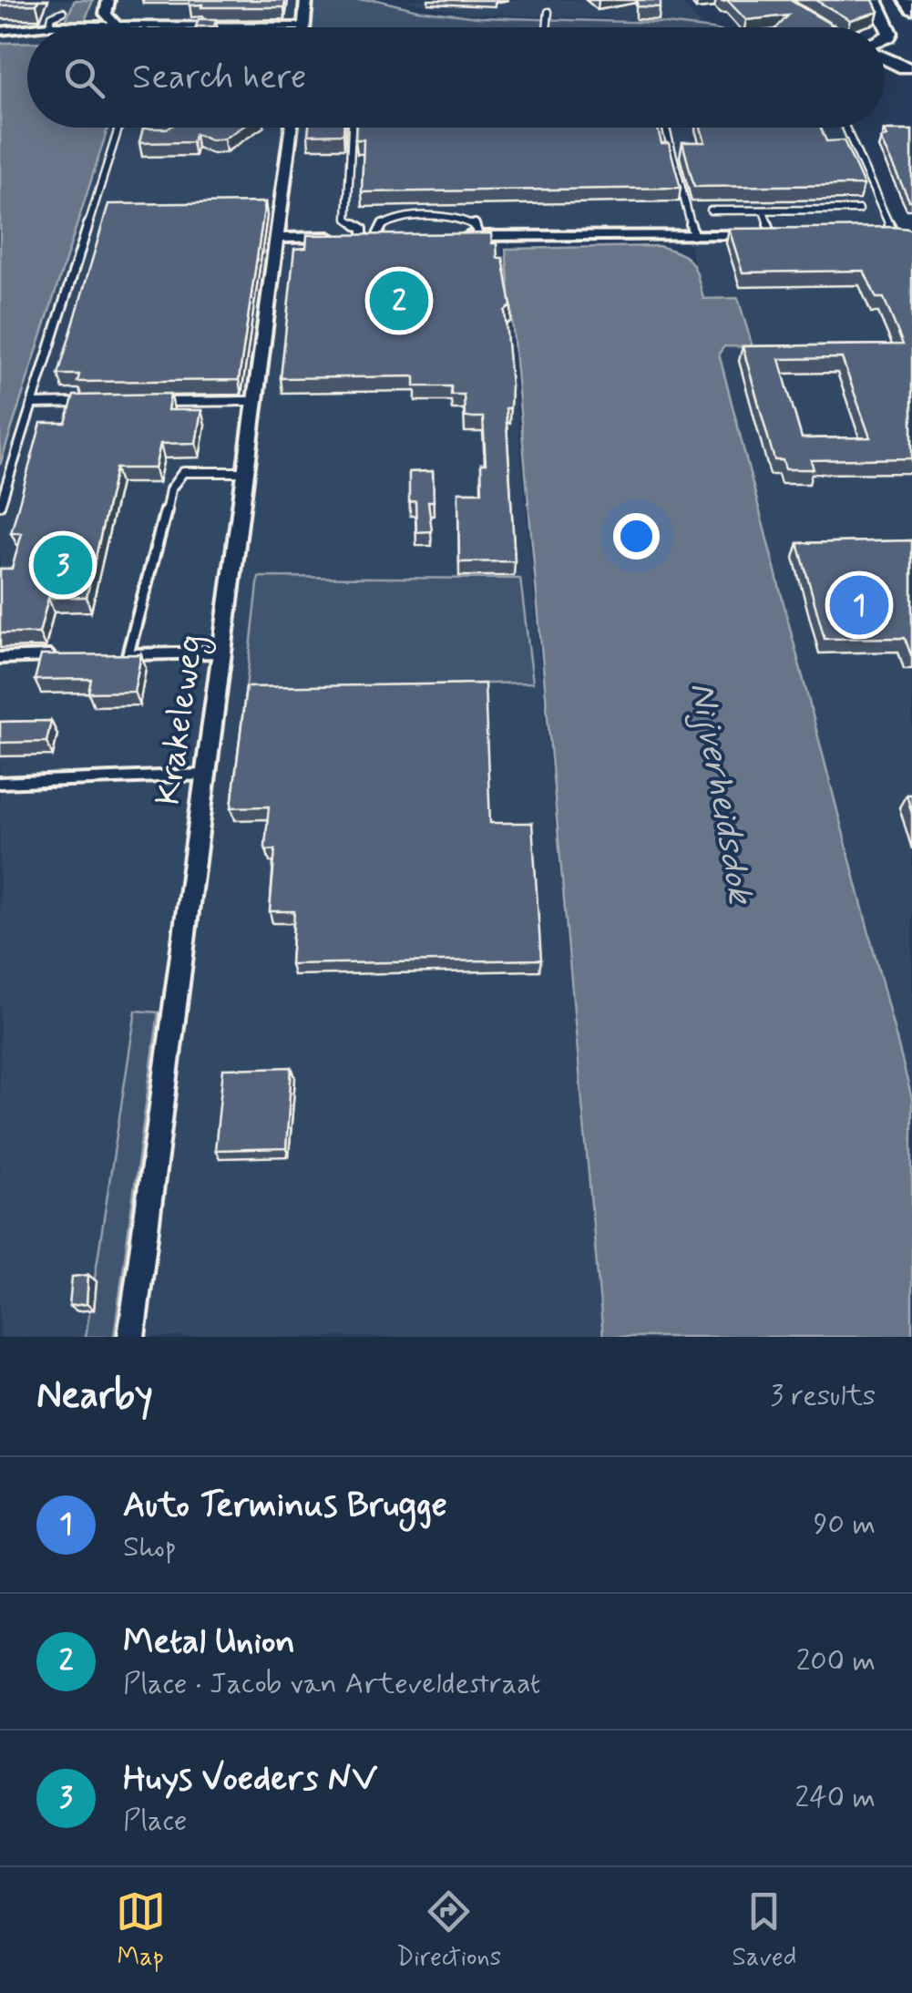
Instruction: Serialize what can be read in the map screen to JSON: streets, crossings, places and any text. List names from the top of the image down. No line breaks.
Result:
{"streets":{"street":["Krakeleweg"]},"water":["Nijverheidsdok"],"page":{"search":"Search here","pins":["2","3","1"],"heading":["Nearby","3 results"],"list":[{"mark":"1","name":"Auto Terminus Brugge","note":"Shop","value":"90 m"},{"mark":"2","name":"Metal Union","note":"Place · Jacob van Arteveldestraat","value":"200 m"},{"mark":"3","name":"Huys Voeders NV","note":"Place","value":"240 m"}],"nav":["Map","Directions","Saved"]}}
